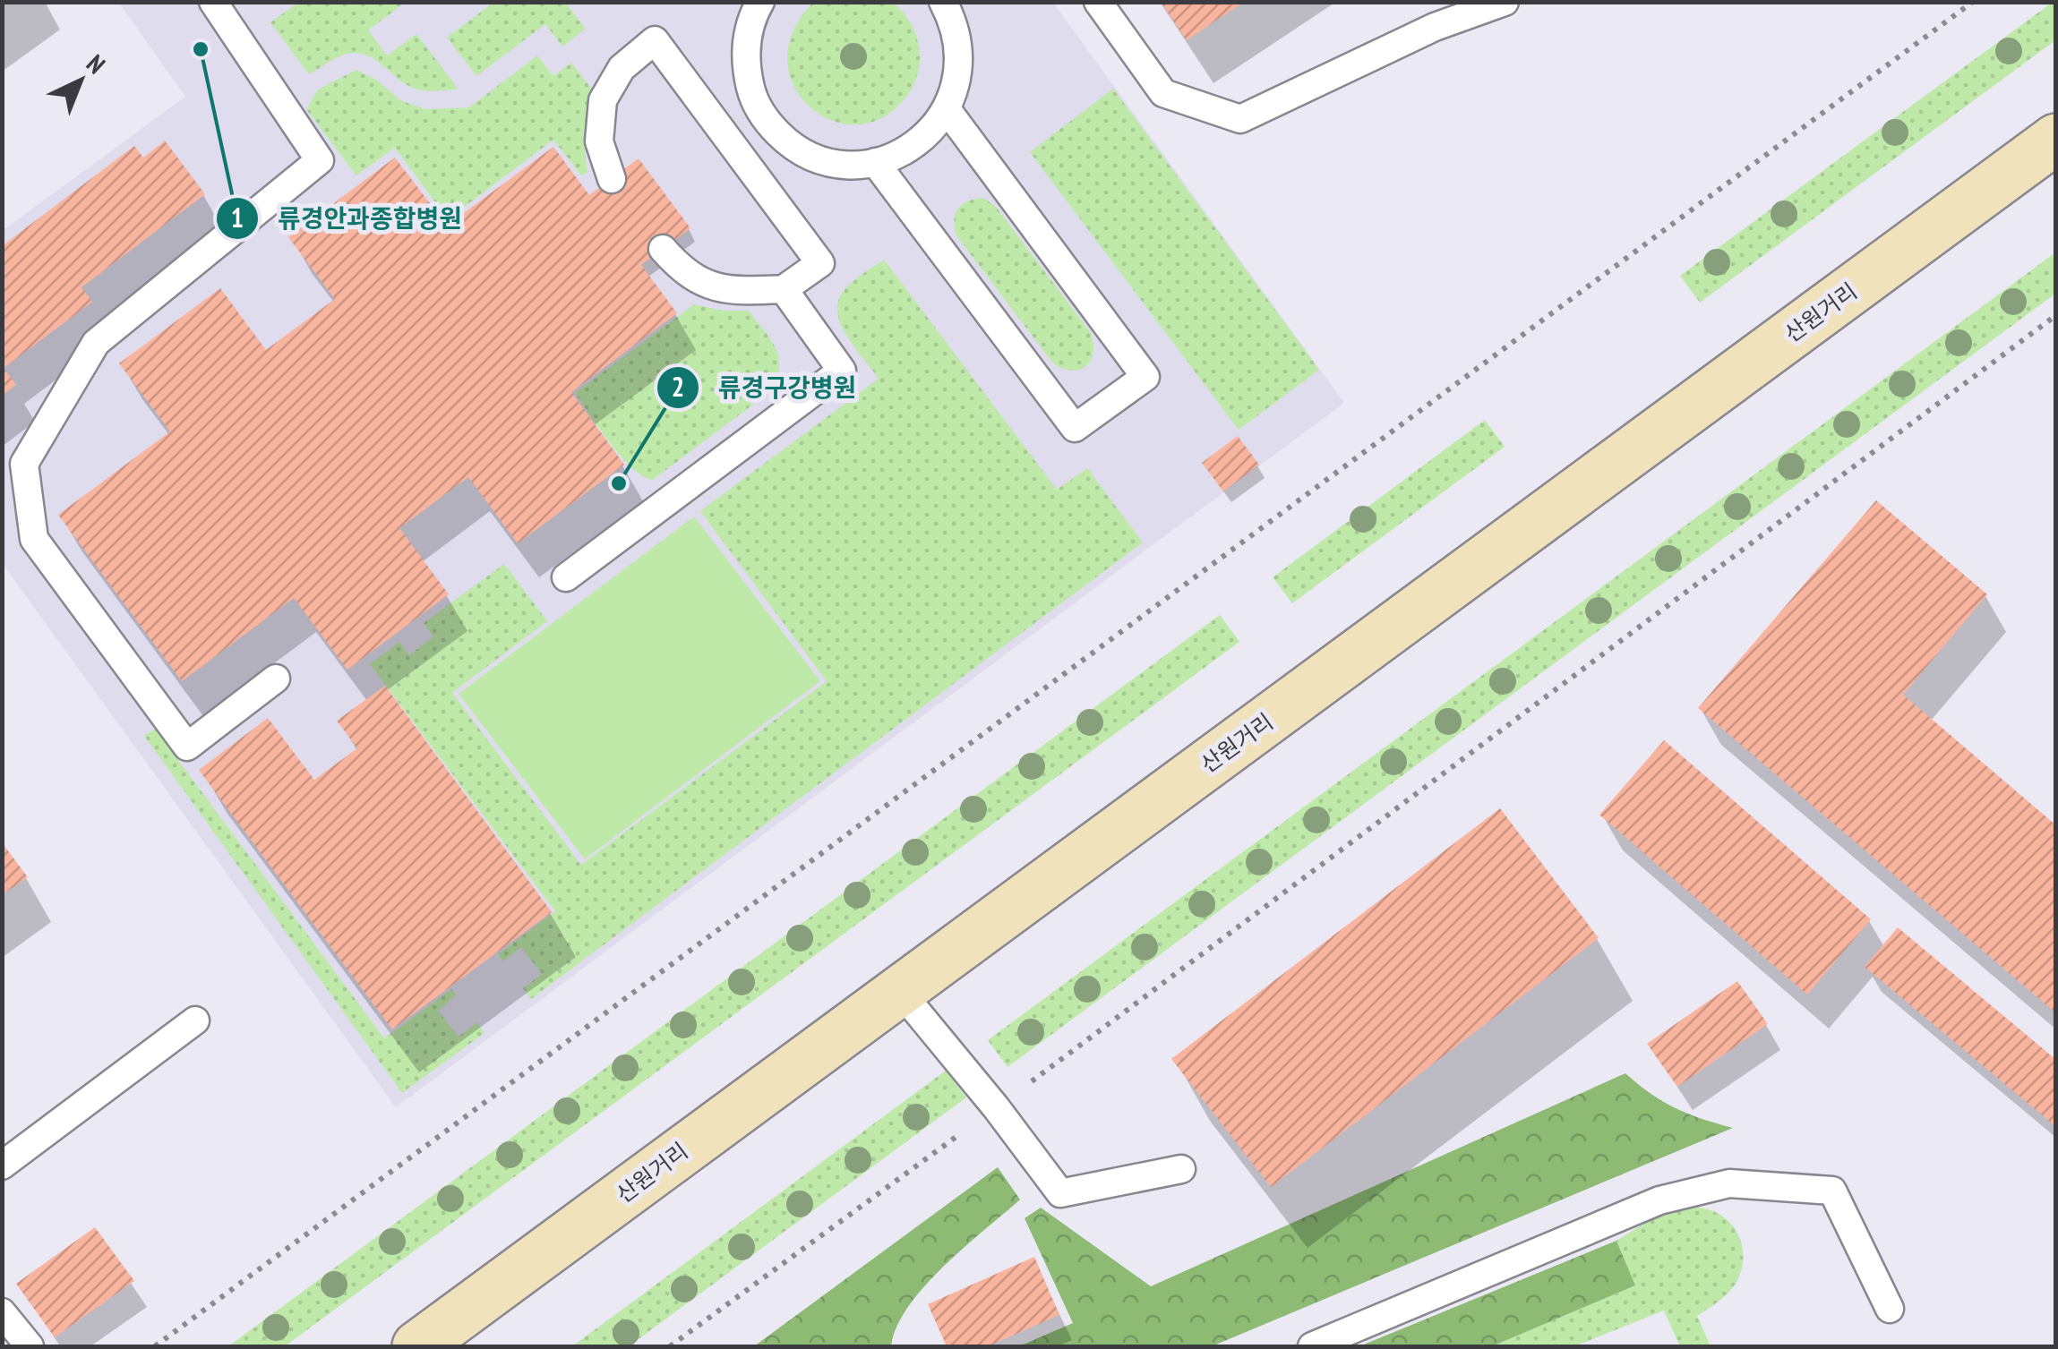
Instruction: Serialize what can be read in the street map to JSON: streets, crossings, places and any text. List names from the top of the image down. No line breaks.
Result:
{"streets":{"main road":["산원거리"]},"places":["류경안과종합병원","류경구강병원"],"north":"top right"}
